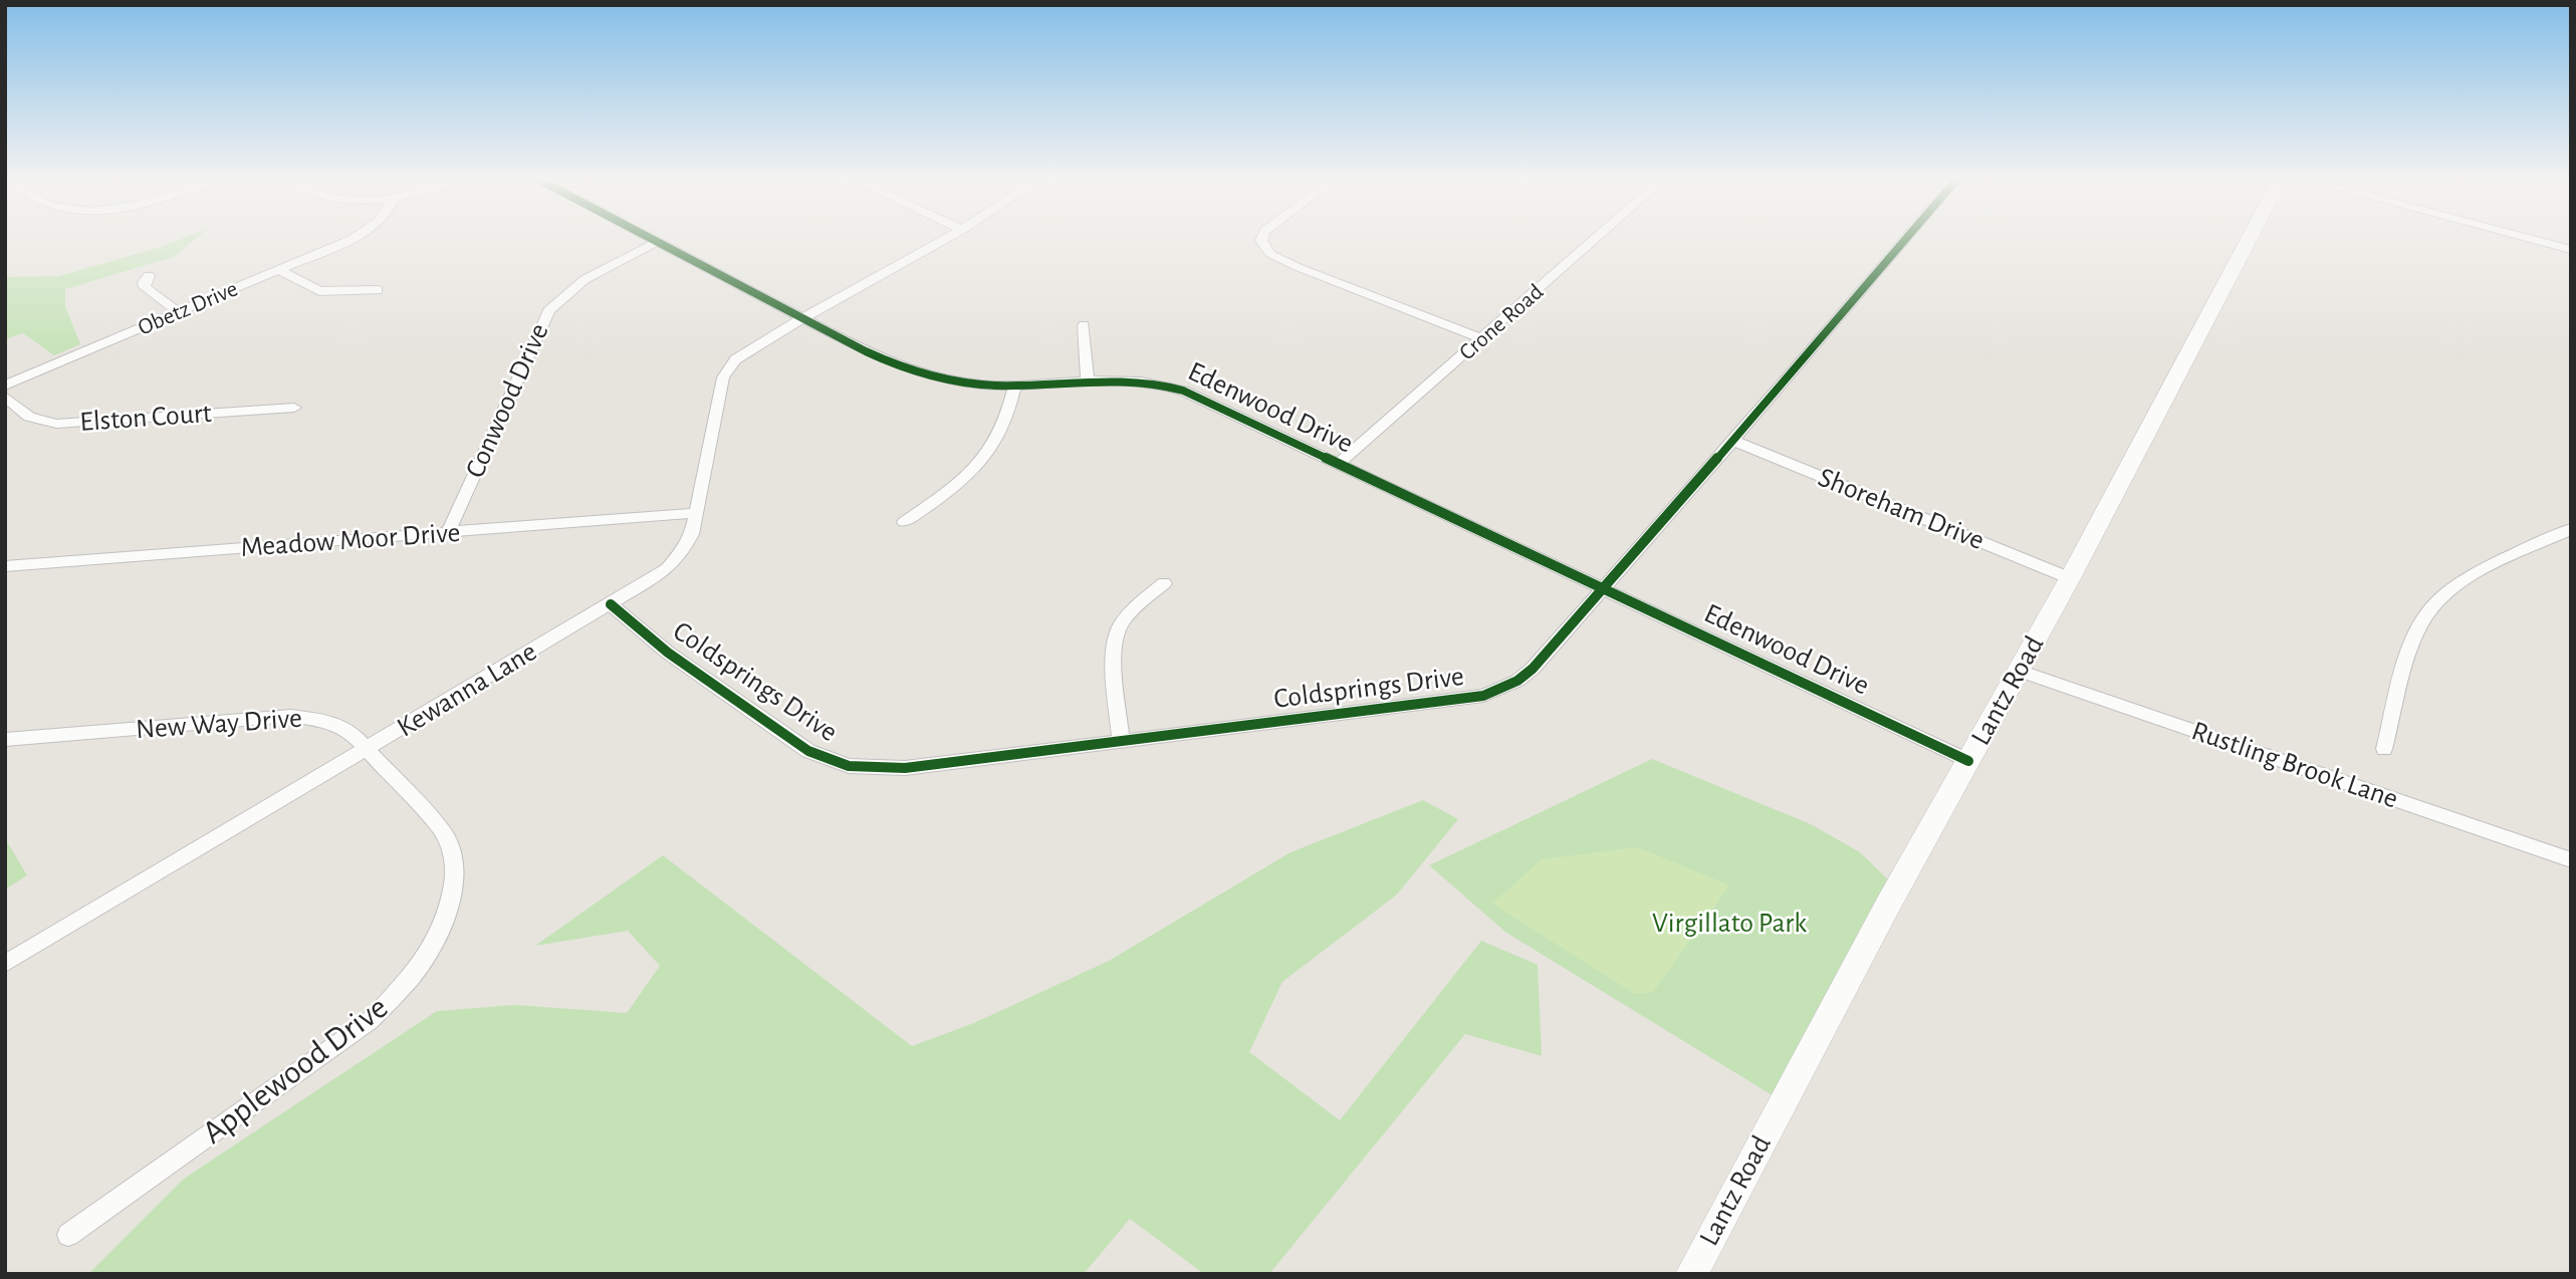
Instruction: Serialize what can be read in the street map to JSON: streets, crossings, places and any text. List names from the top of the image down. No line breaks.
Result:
{"streets":{"street":["Obetz Drive","Crone Road","Conwood Drive","Edenwood Drive","Elston Court","Shoreham Drive","Meadow Moor Drive","Coldsprings Drive","Kewanna Lane","Lantz Road","New Way Drive","Rustling Brook Lane","Applewood Drive"]},"crossings":[["Crone Road","Edenwood Drive"],["Conwood Drive","Edenwood Drive"],["Conwood Drive","Meadow Moor Drive"],["Edenwood Drive","Coldsprings Drive"],["Edenwood Drive","Kewanna Lane"],["Edenwood Drive","Lantz Road"],["Shoreham Drive","Coldsprings Drive"],["Shoreham Drive","Lantz Road"],["Meadow Moor Drive","Kewanna Lane"],["Coldsprings Drive","Kewanna Lane"],["Kewanna Lane","New Way Drive"],["Lantz Road","Rustling Brook Lane"],["New Way Drive","Applewood Drive"]],"parks":["Virgillato Park"]}
